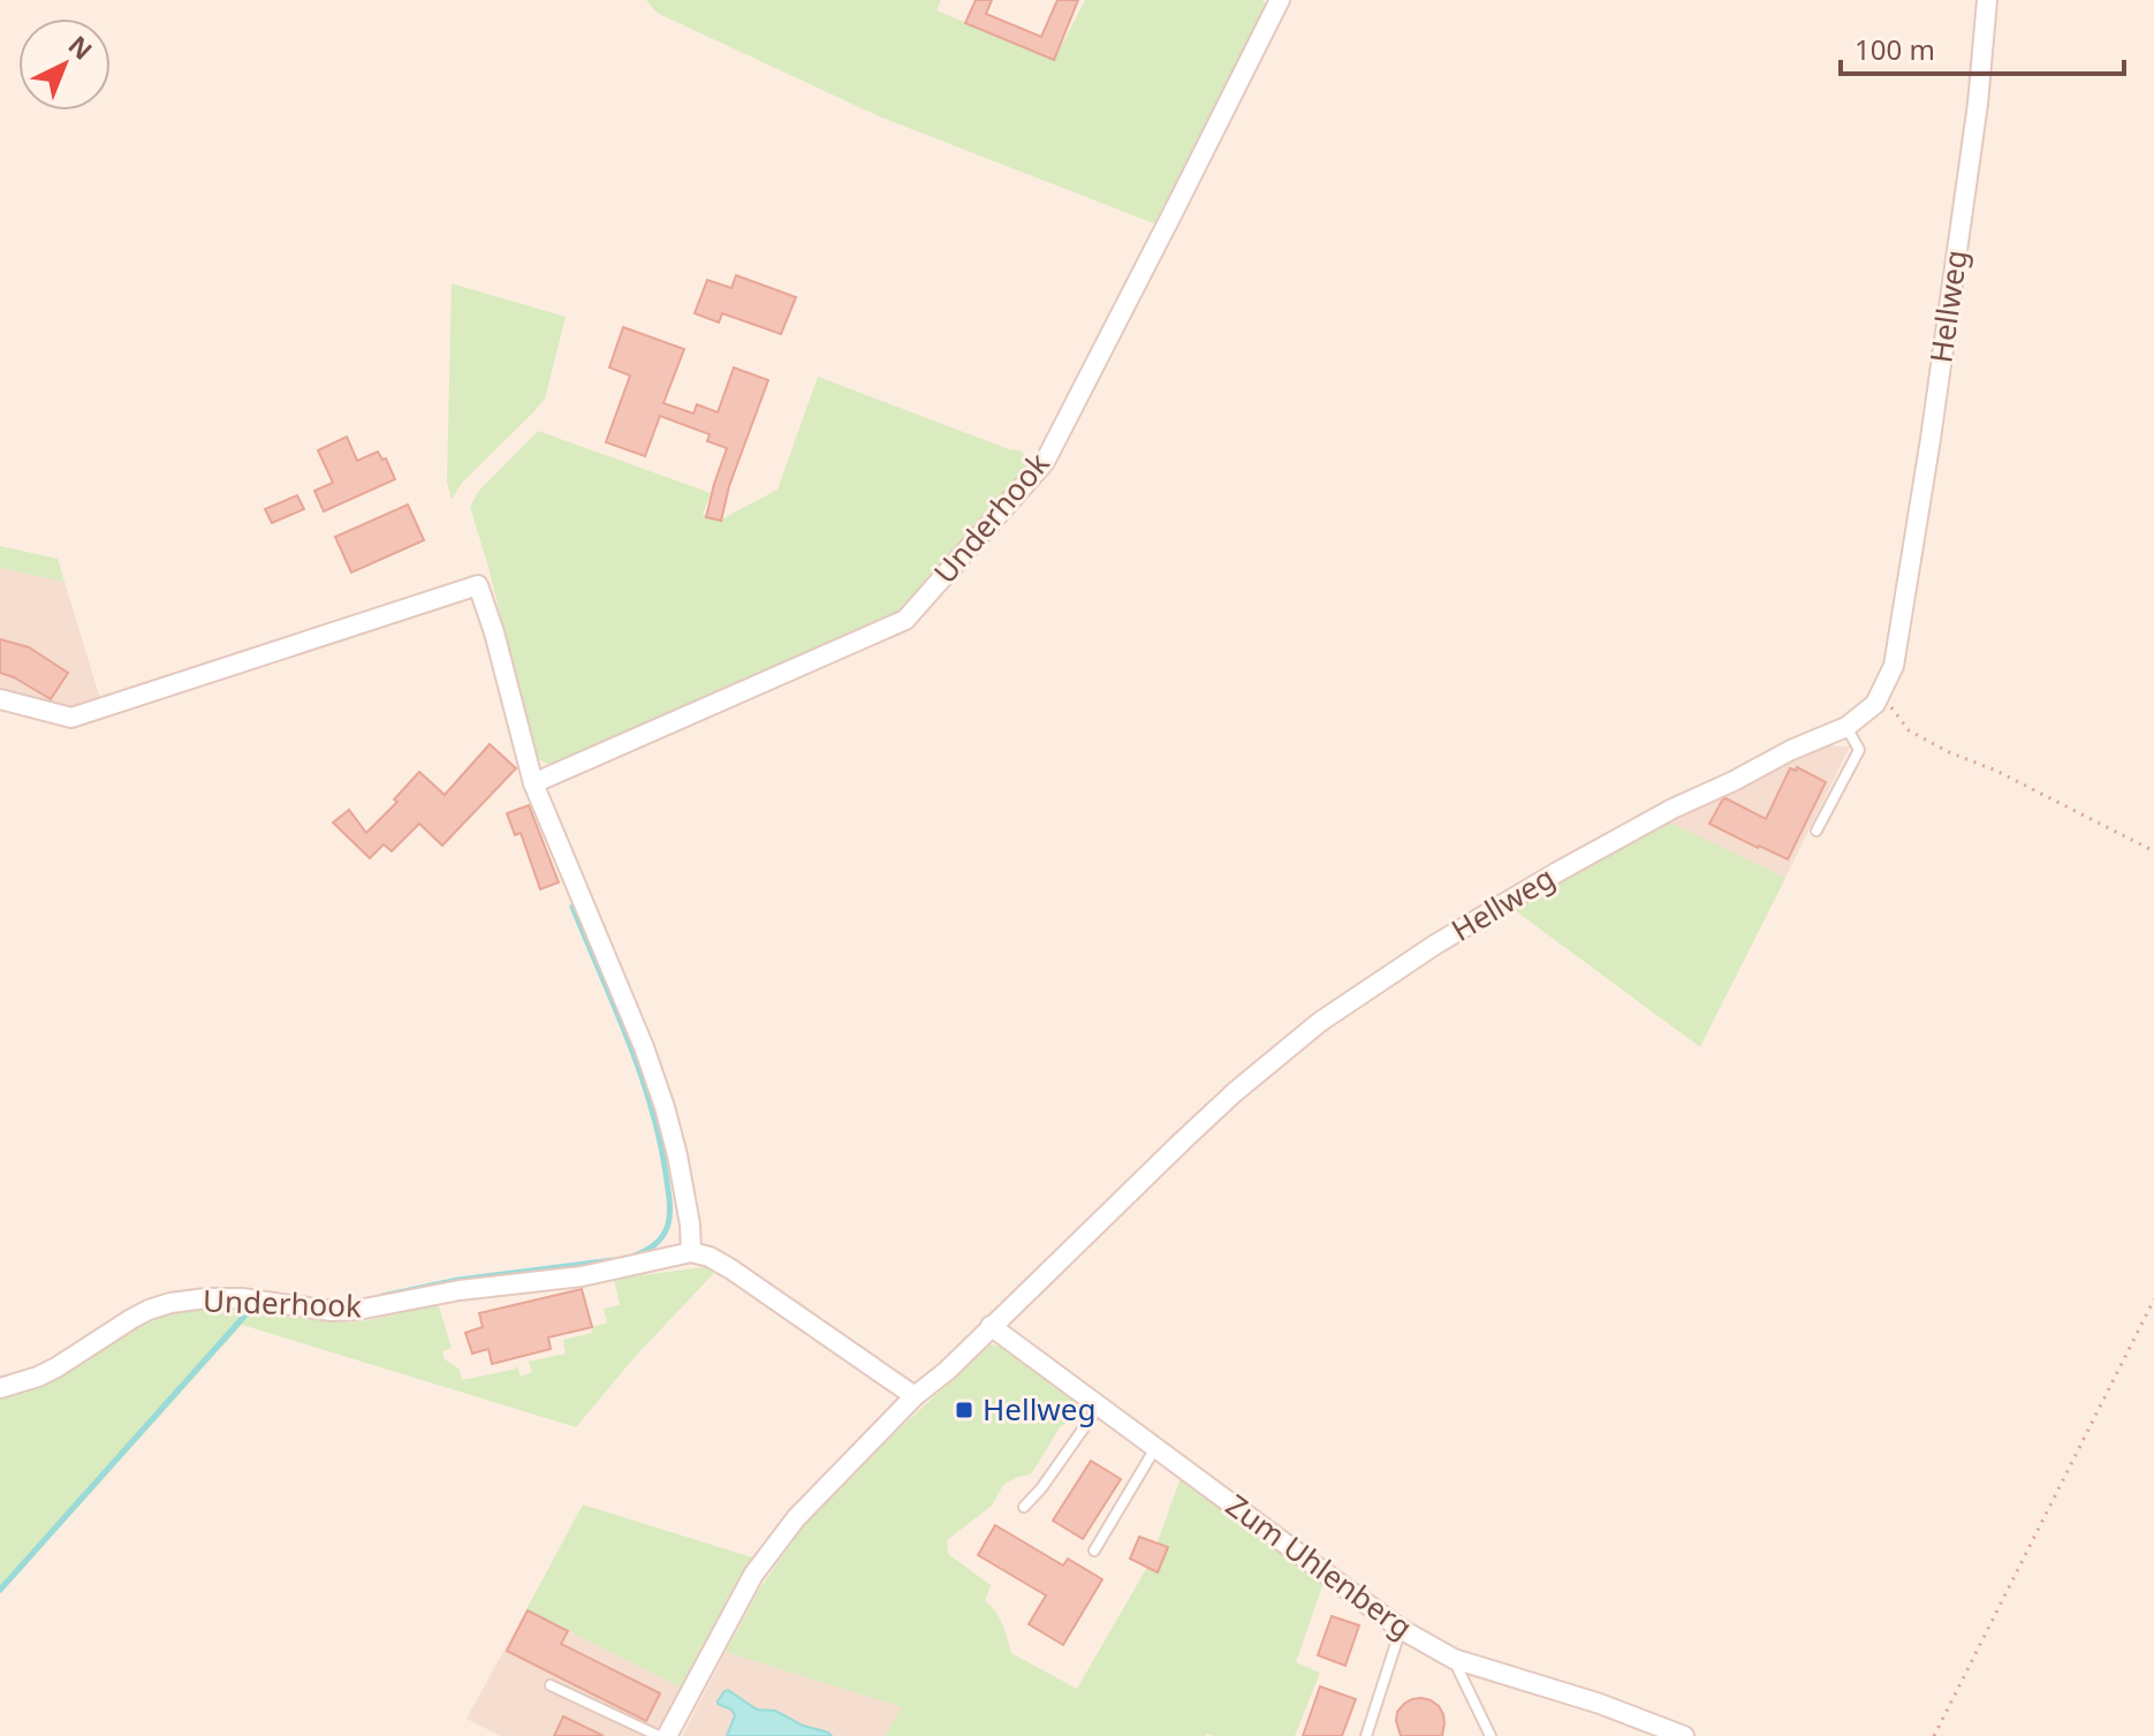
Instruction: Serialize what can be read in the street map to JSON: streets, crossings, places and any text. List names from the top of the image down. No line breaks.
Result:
{"streets":{"street":["Hellweg","Underhook","Zum Uhlenberg"]},"crossings":[["Hellweg","Zum Uhlenberg"]],"places":{"transit":["Hellweg"]},"scale_bar":"100 m","north":"top right"}
